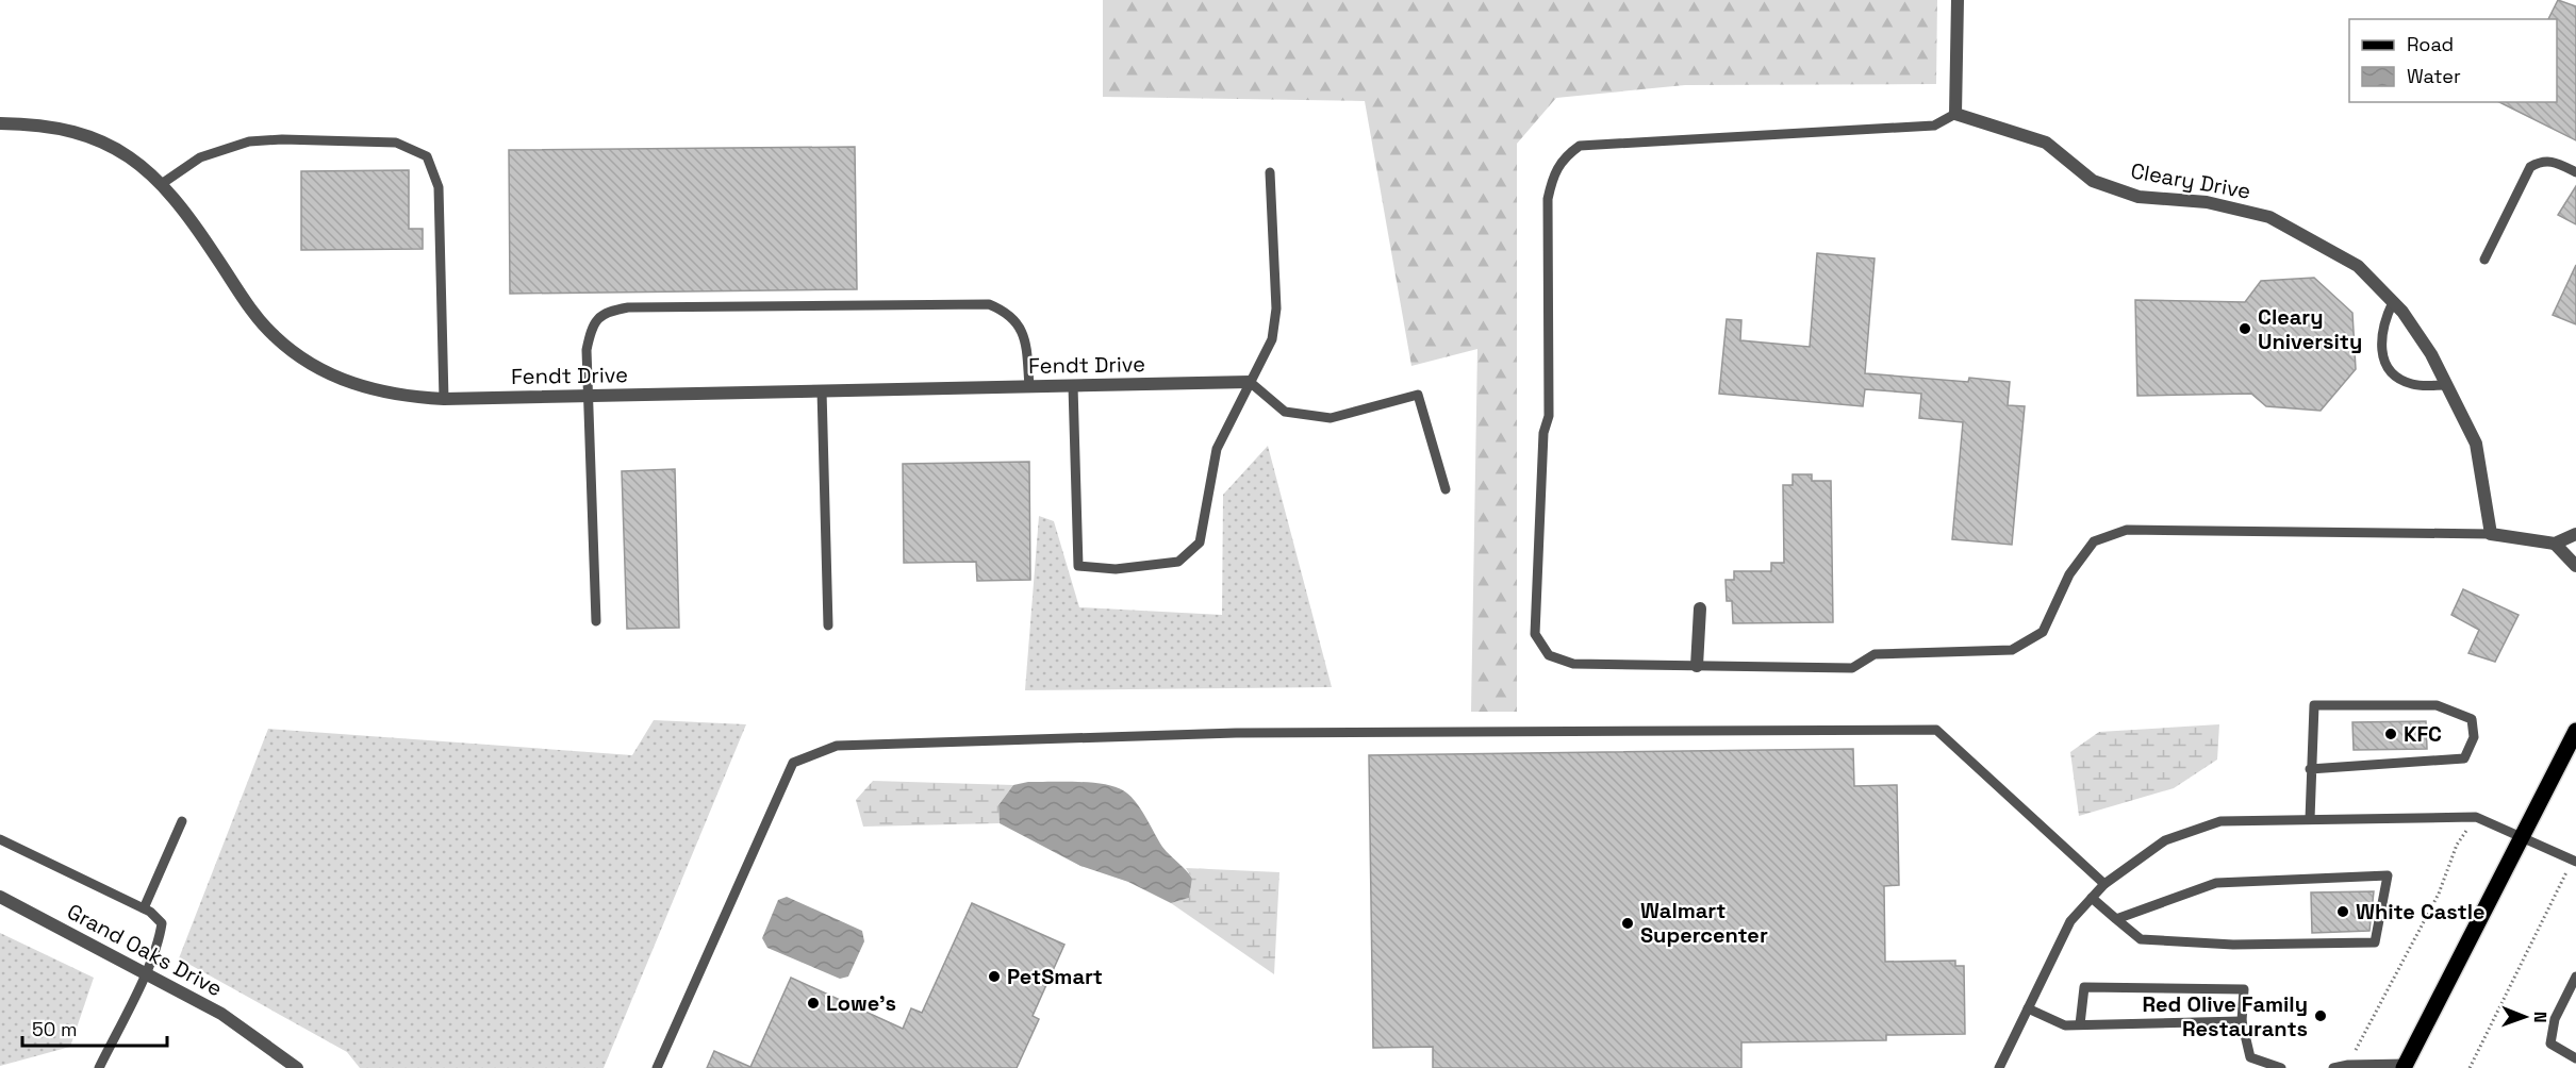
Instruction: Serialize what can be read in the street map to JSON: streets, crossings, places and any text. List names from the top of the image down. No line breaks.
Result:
{"streets":{"street":["Cleary Drive","Fendt Drive","Grand Oaks Drive"]},"places":["Cleary University","KFC","White Castle","Walmart Supercenter","PetSmart","Lowe's","Red Olive Family Restaurants"],"legend":["Road","Water"],"scale_bar":"50 m","north":"right"}
